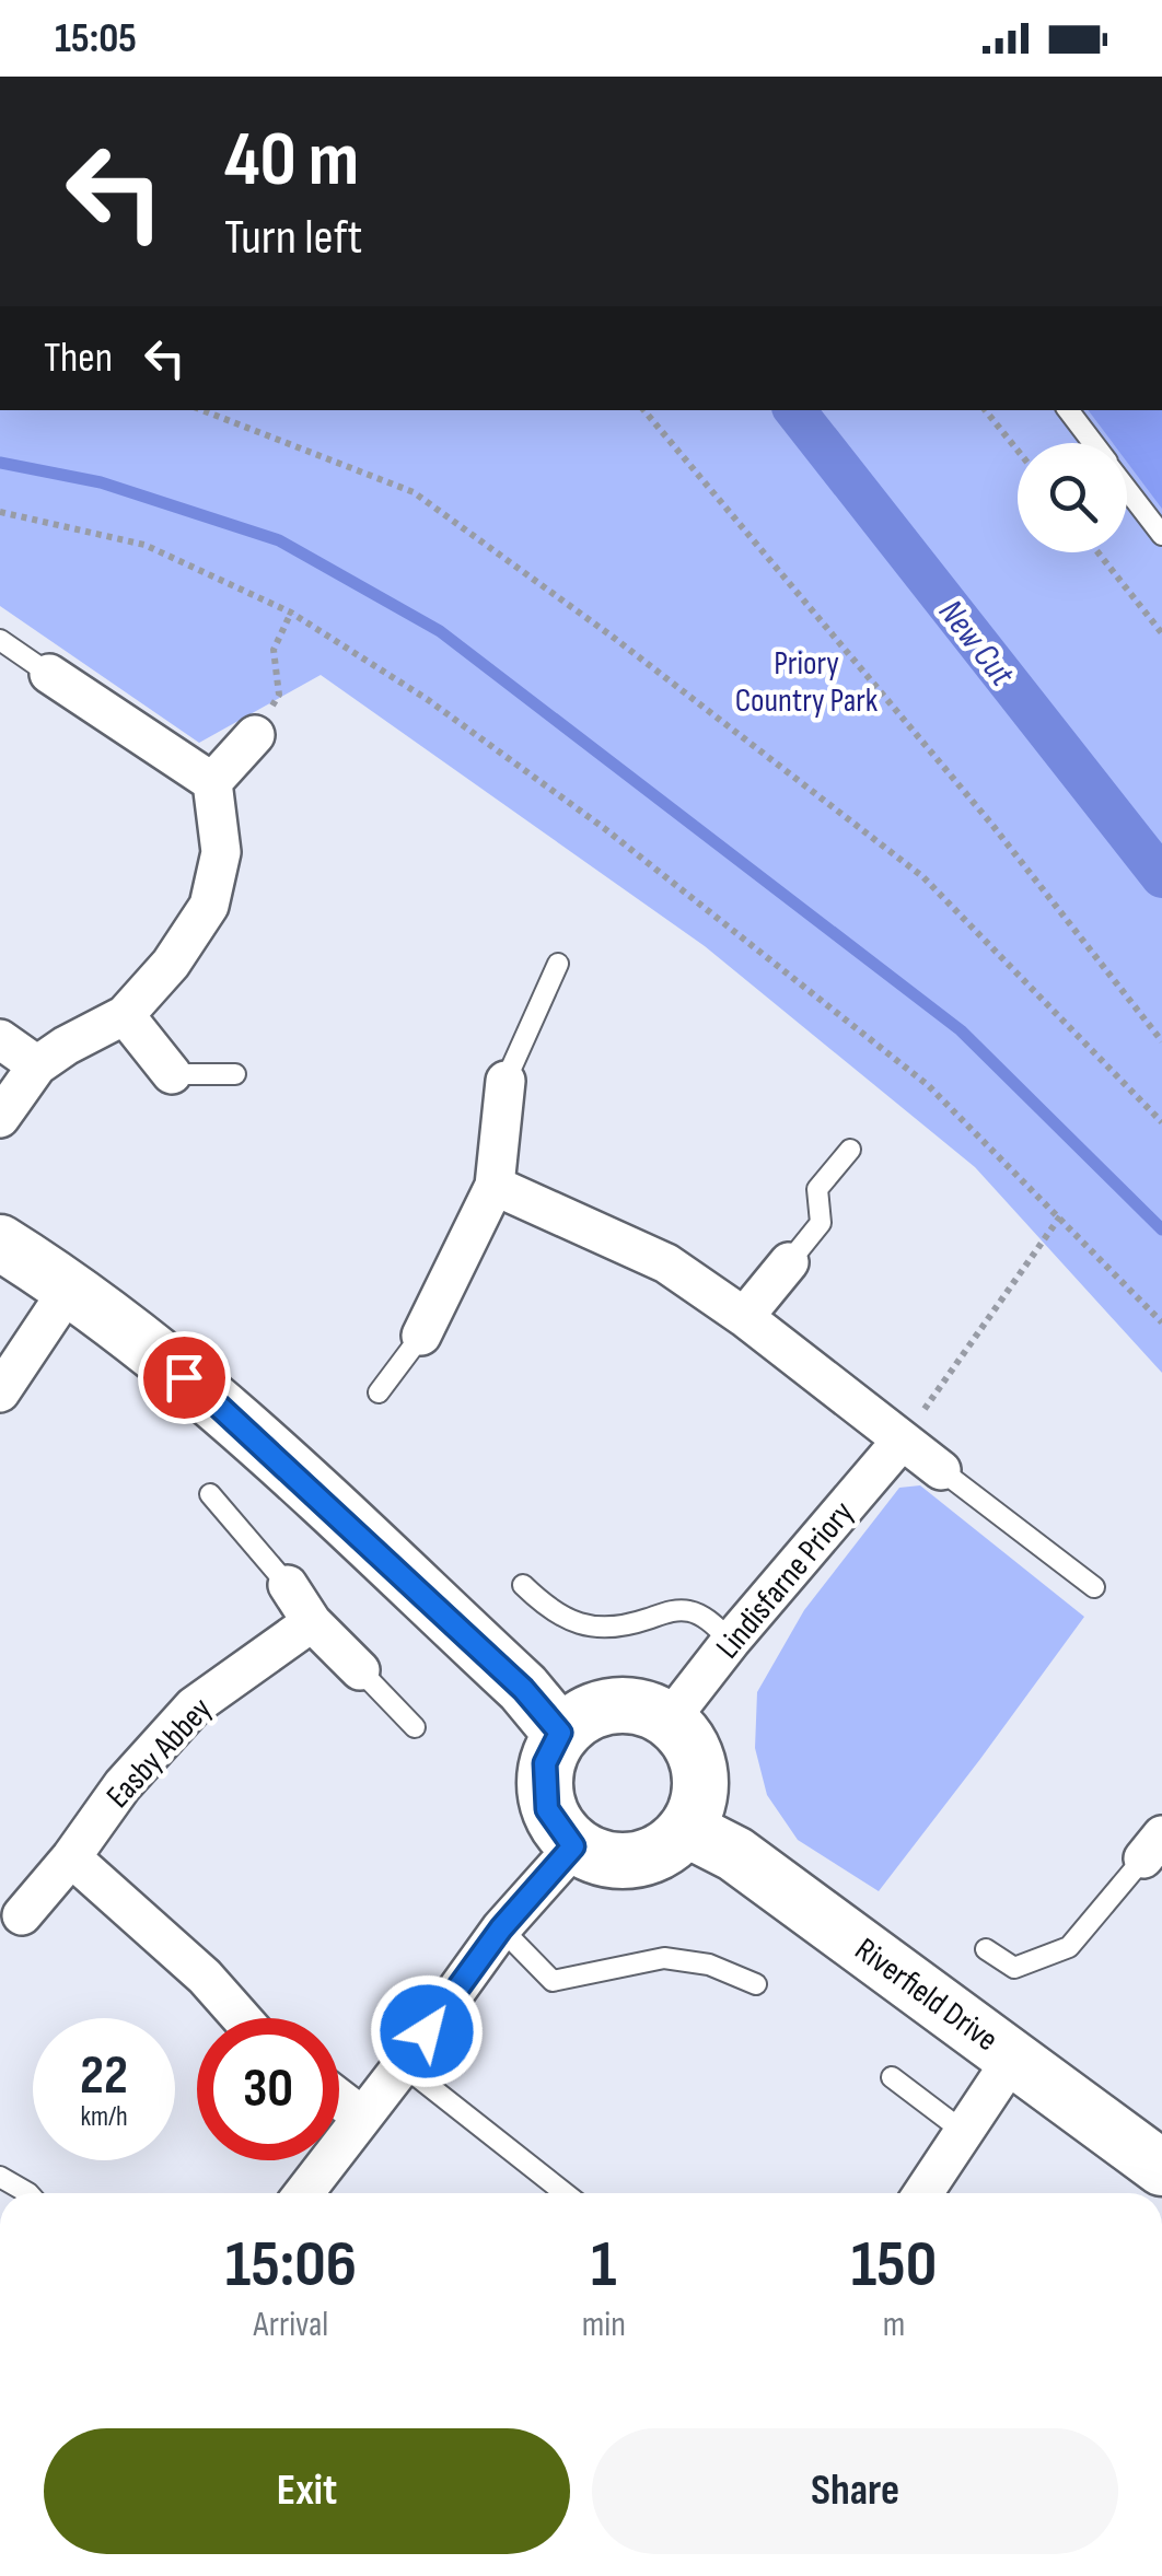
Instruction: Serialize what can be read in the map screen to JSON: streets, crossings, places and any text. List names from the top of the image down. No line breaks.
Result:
{"streets":{"street":["Lindisfarne Priory","Easby Abbey","Riverfield Drive"]},"crossings":[["Lindisfarne Priory","Riverfield Drive"]],"water":["New Cut"],"parks":["Priory Country Park"],"page":{"status":"15:05","turn":["40 m","Turn left"],"then":"Then","speed":"22 km/h","limit":"30","eta":["15:06","Arrival","1","min","150","m"],"buttons":["Exit","Share"]}}
